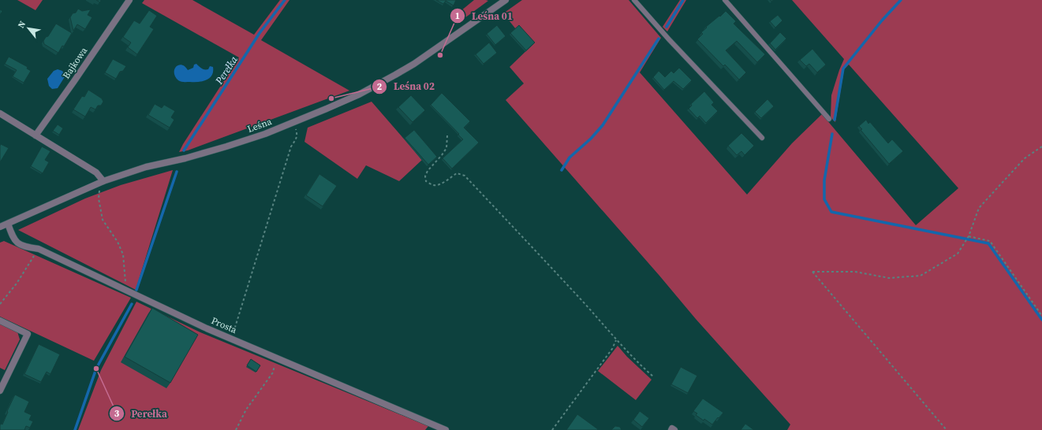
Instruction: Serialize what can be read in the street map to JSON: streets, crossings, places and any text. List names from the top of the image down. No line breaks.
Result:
{"streets":{"street":["Bajkowa","Leśna","Prosta"]},"crossings":[["Leśna","Prosta"]],"water":["Perełka"],"places":["Leśna 01","Leśna 02","Perełka"],"north":"top left"}
